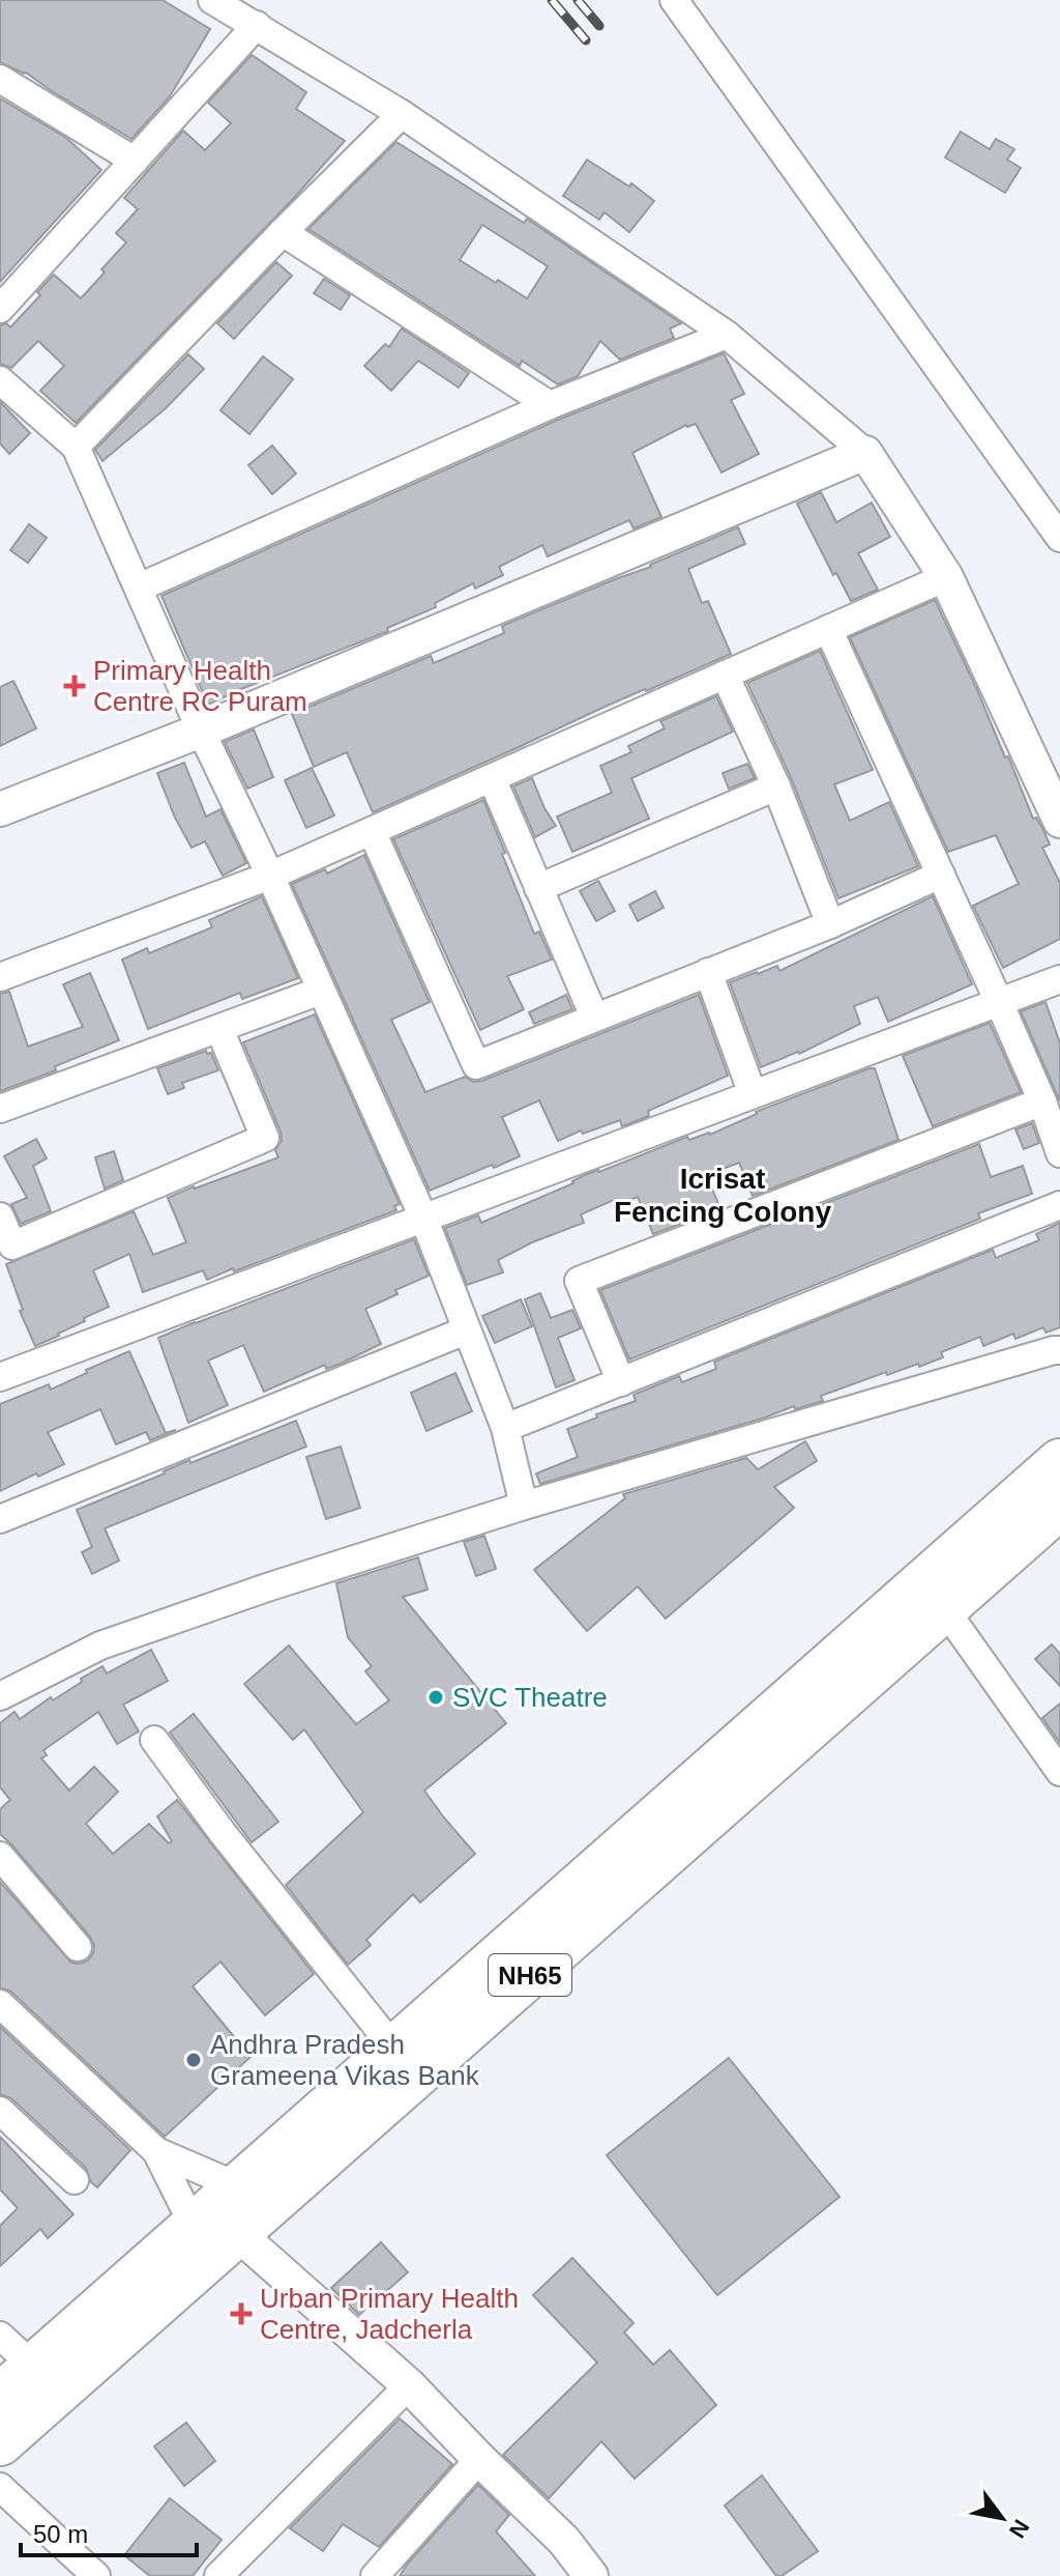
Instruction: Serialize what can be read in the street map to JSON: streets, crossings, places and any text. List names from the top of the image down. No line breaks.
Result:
{"streets":{"highway":["NH65"]},"districts":["Icrisat Fencing Colony"],"places":{"health":["Primary Health Centre RC Puram","Urban Primary Health Centre, Jadcherla"],"other":["SVC Theatre","Andhra Pradesh Grameena Vikas Bank"]},"scale_bar":"50 m","north":"bottom right"}
